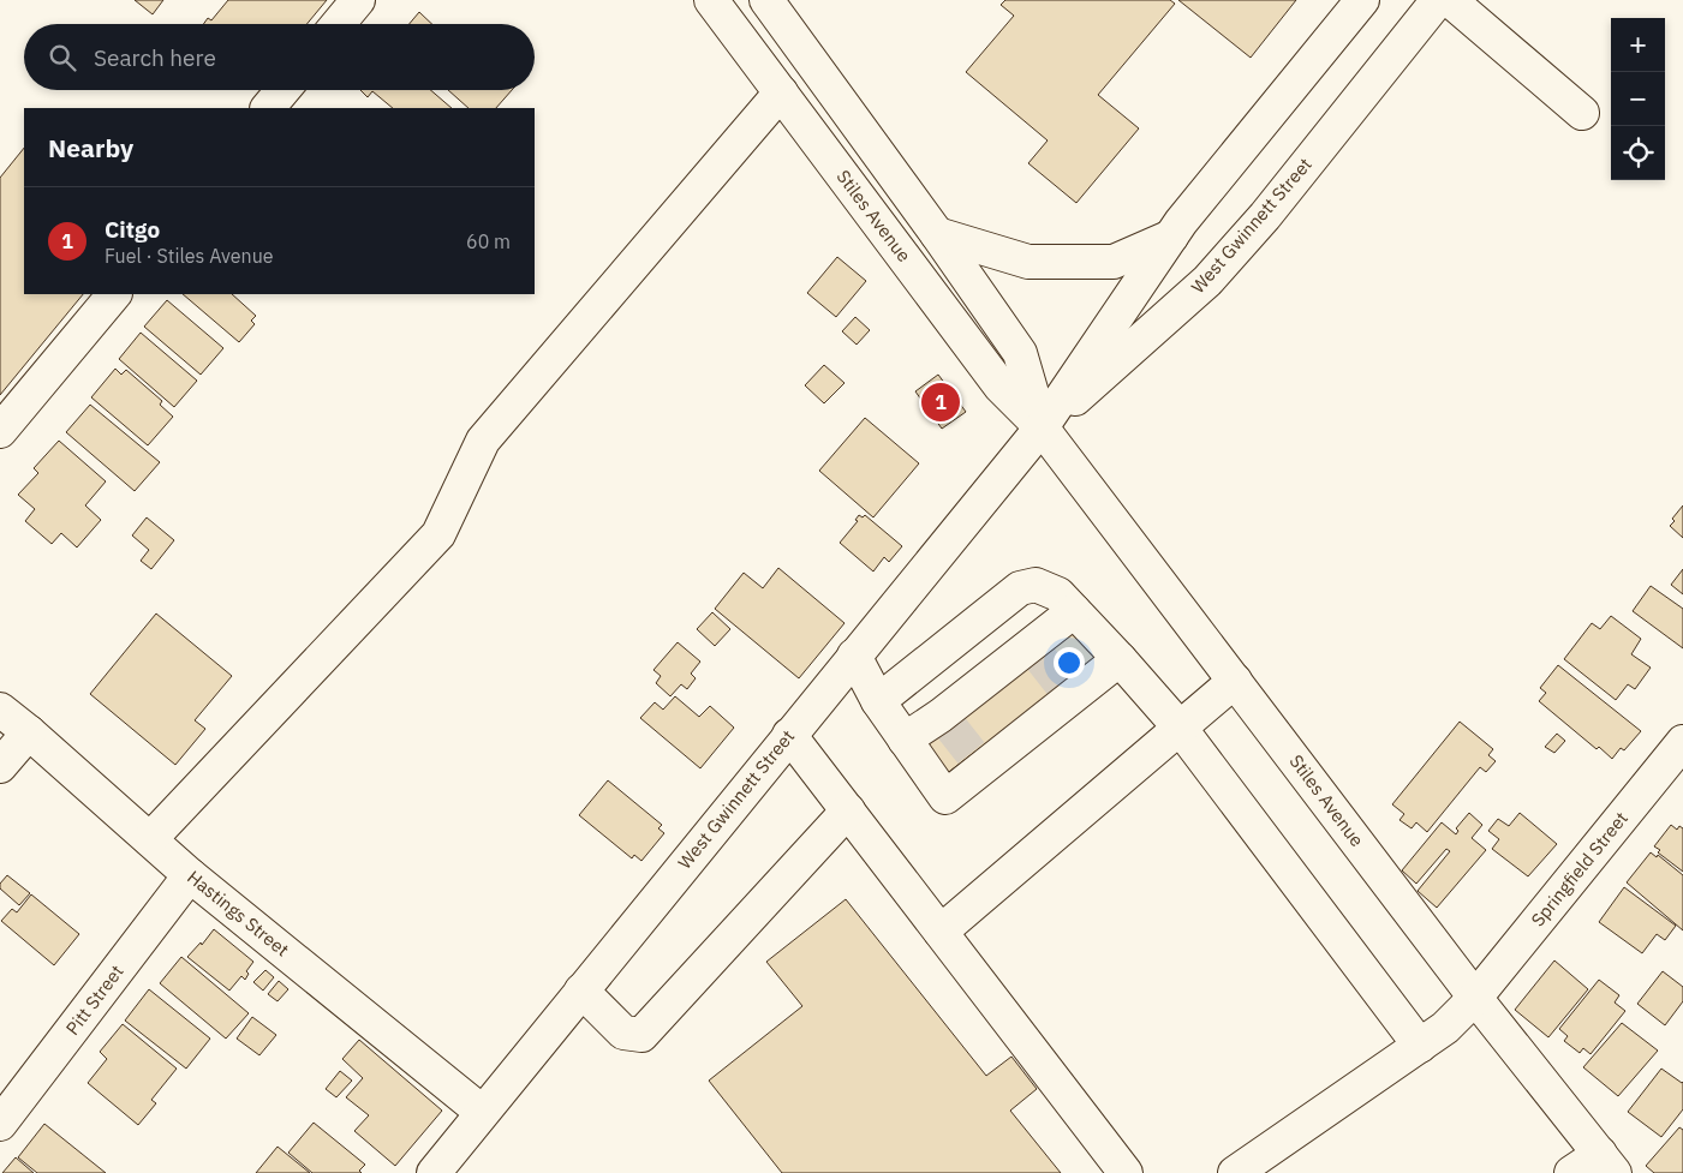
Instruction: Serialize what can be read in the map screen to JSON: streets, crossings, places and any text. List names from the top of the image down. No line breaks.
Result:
{"streets":{"street":["Stiles Avenue","West Gwinnett Street","Springfield Street","Hastings Street","Pitt Street"]},"crossings":[["Stiles Avenue","West Gwinnett Street"],["Stiles Avenue","Springfield Street"],["West Gwinnett Street","Hastings Street"],["Hastings Street","Pitt Street"]],"page":{"map_buttons":["+","−"],"search":"Search here","heading":"Nearby","list":[{"mark":"1","name":"Citgo","note":"Fuel · Stiles Avenue","value":"60 m"}],"pins":"1"}}
